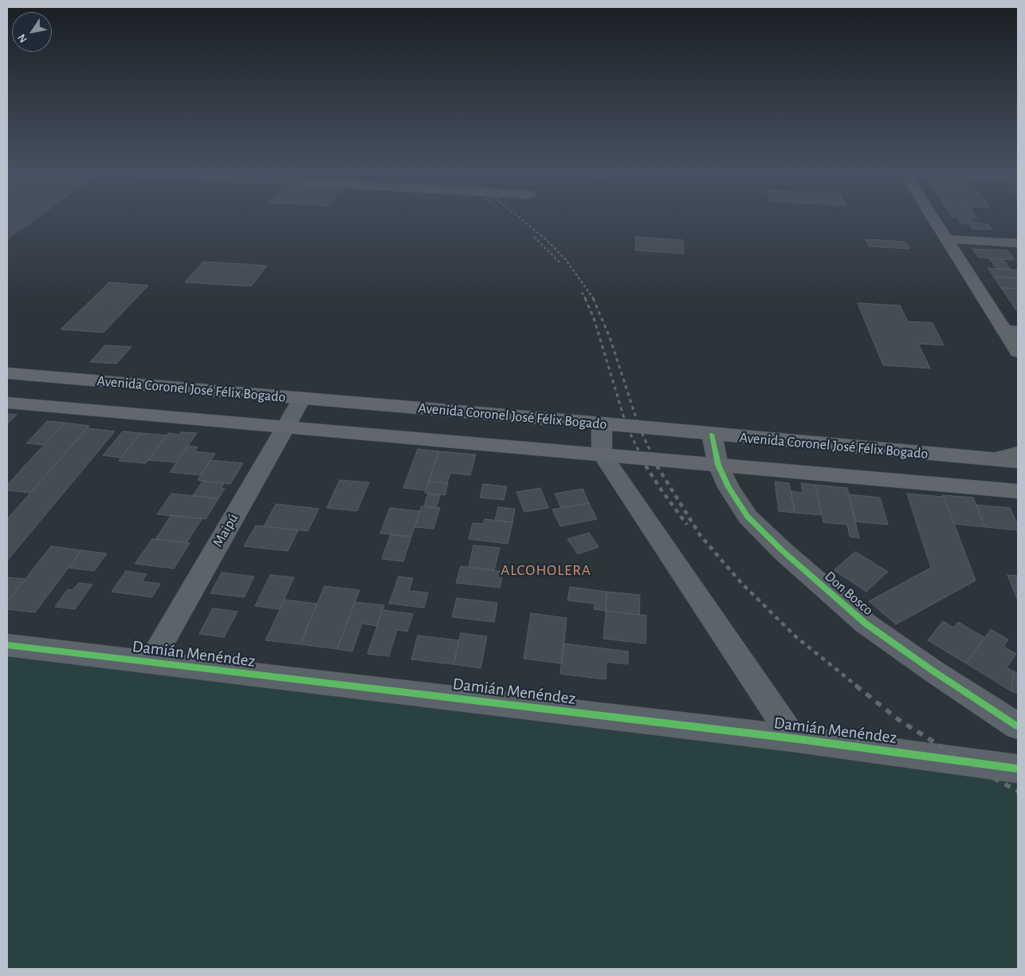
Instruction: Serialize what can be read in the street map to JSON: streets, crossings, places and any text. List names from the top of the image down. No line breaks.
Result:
{"streets":{"main road":["Avenida Coronel José Félix Bogado"],"street":["Maipú","Don Bosco","Damián Menéndez"]},"crossings":[["Avenida Coronel José Félix Bogado","Maipú"],["Avenida Coronel José Félix Bogado","Don Bosco"],["Maipú","Damián Menéndez"]],"districts":["ALCOHOLERA"],"north":"bottom left"}
